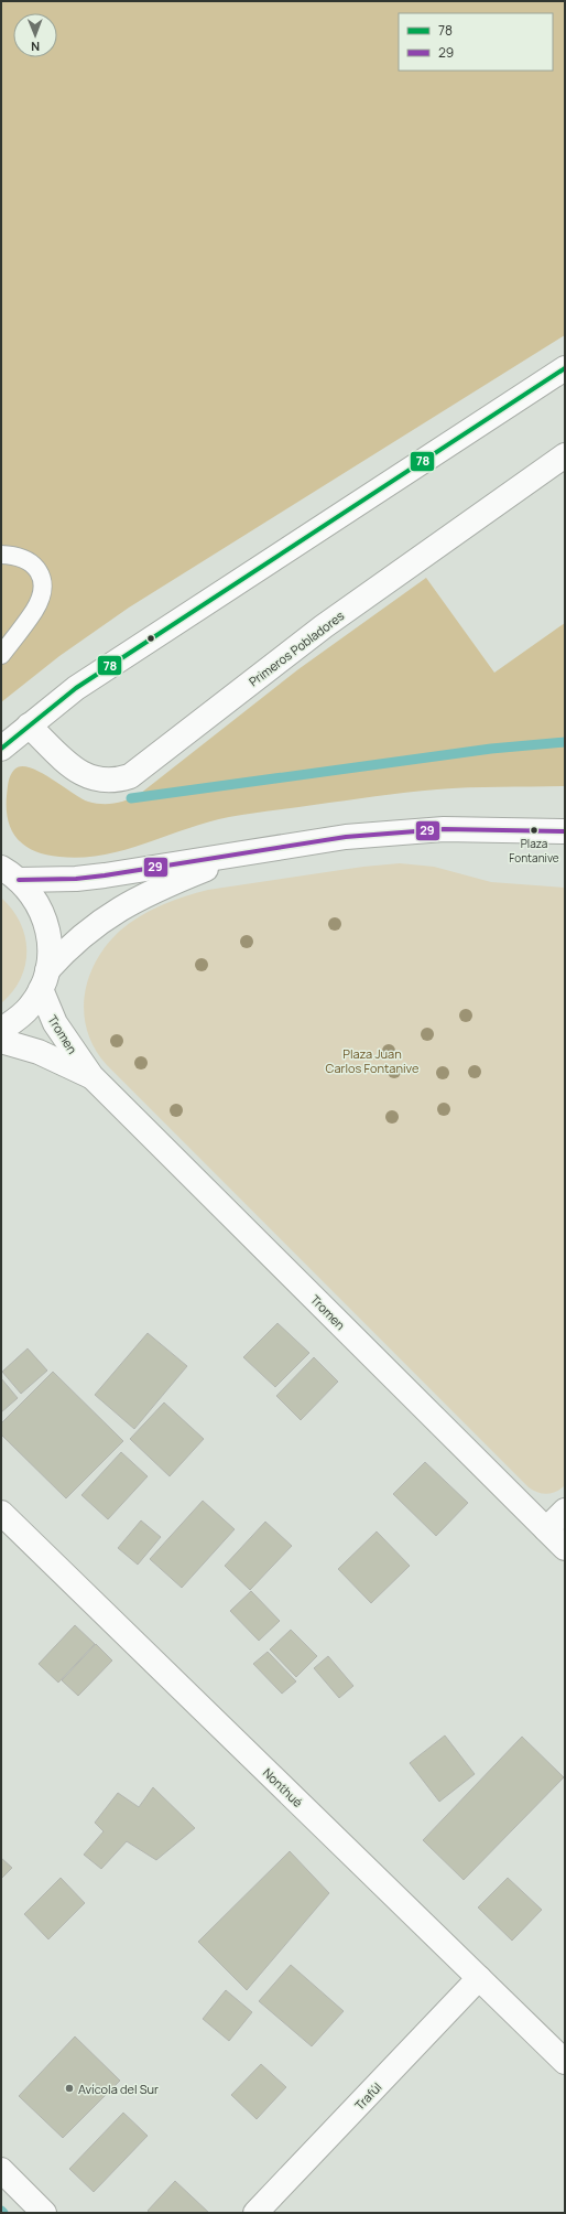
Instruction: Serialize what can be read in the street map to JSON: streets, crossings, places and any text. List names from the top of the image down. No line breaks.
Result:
{"streets":{"street":["Primeros Pobladores","Tromen","Nonthué","Trafúl"]},"crossings":[["Nonthué","Trafúl"]],"parks":["Plaza Juan Carlos Fontanive"],"places":["Plaza Fontanive","Avícola del Sur"],"lines":["transit line 78","transit line 29"],"legend":["78","29"],"north":"bottom"}
